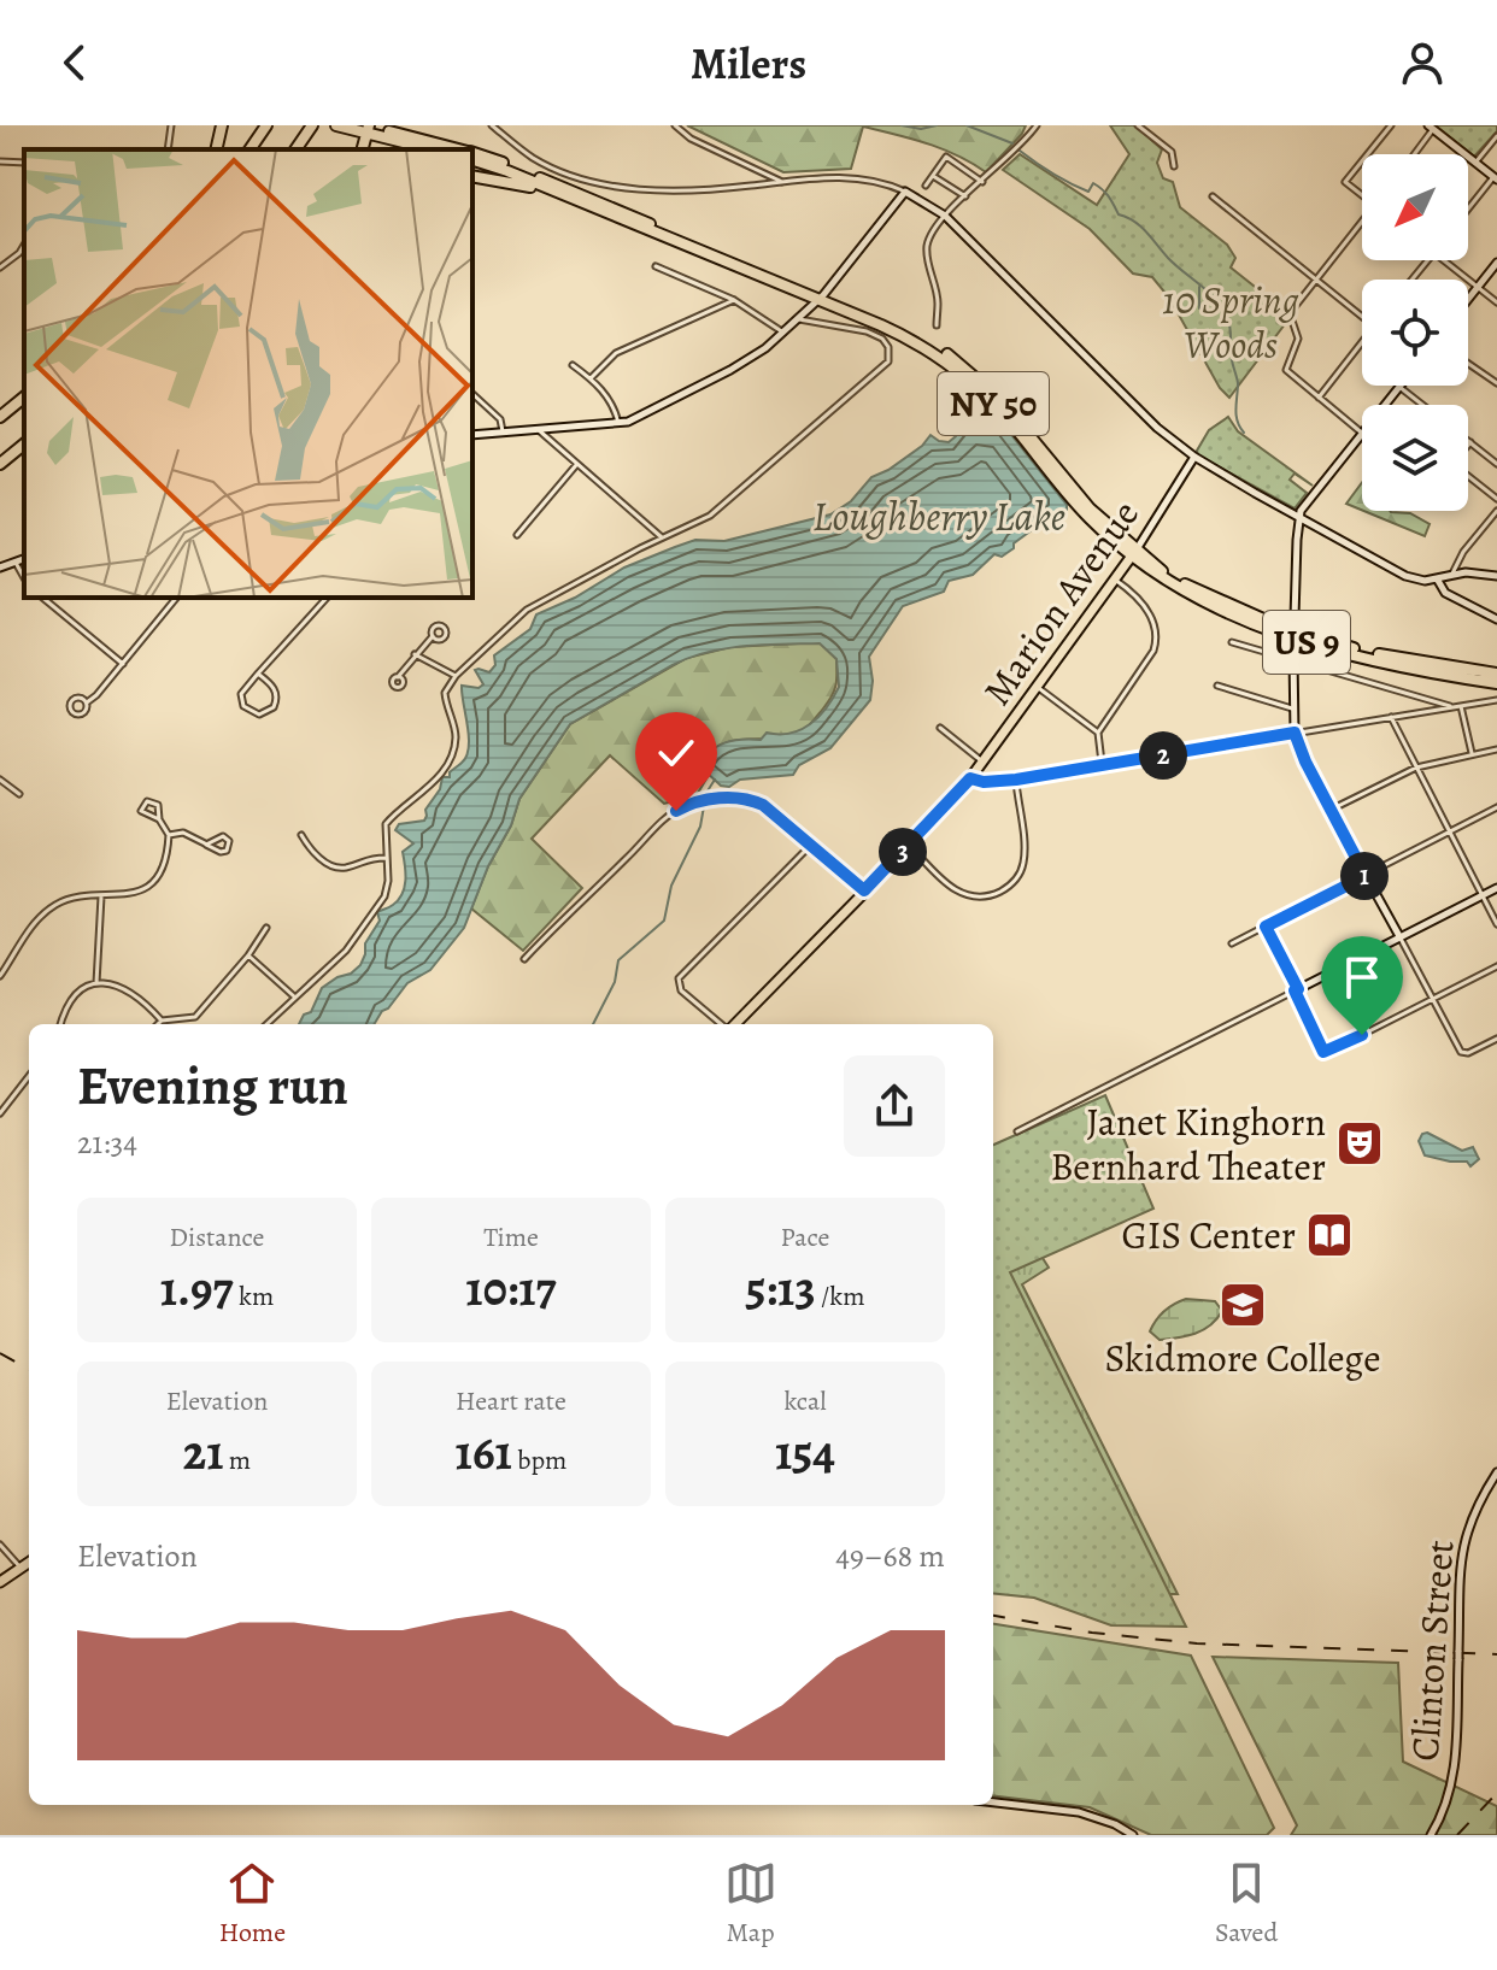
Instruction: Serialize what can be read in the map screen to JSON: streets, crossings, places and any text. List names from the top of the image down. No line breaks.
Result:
{"streets":{"highway":["NY 50","US 9"],"main road":["Marion Avenue"],"street":["Clinton Street"]},"crossings":[["NY 50","Marion Avenue"],["NY 50","US 9"],["Marion Avenue","US 9"]],"water":["Loughberry Lake"],"parks":["10 Spring Woods"],"places":{"theatre":["Janet Kinghorn Bernhard Theater"],"library":["GIS Center"],"school or university":["Skidmore College"]},"north":"bottom left","page":{"header":"Milers","pins":["2","3","1"],"heading":["Evening run","21:34"],"stats":[["Distance","1.97 km"],["Time","10:17"],["Pace","5:13 /km"],["Elevation","21 m"],["Heart rate","161 bpm"],["kcal","154"]],"chart":["Elevation","49–68 m"],"tabs":["Home","Map","Saved"]}}
